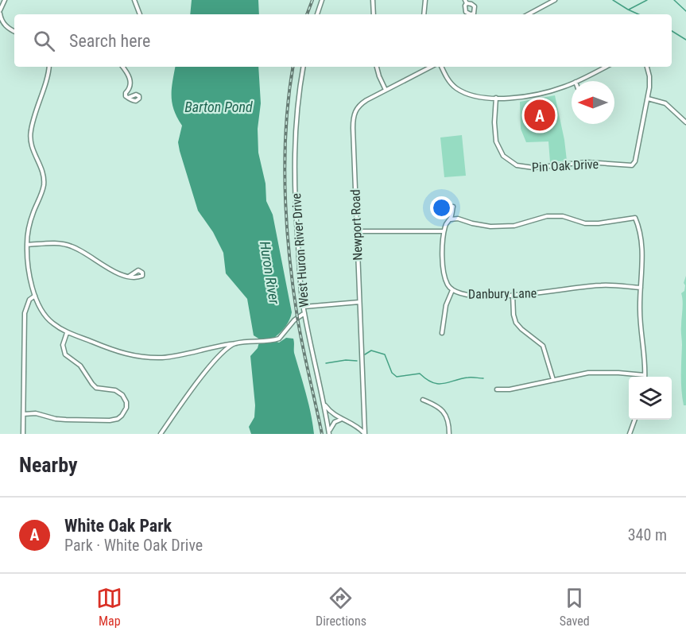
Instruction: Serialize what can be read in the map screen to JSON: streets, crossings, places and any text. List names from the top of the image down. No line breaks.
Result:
{"streets":{"street":["Pin Oak Drive","Newport Road","West Huron River Drive","Danbury Lane"]},"water":["Barton Pond","Huron River"],"north":"left","page":{"search":"Search here","pins":"A","heading":"Nearby","list":[{"mark":"A","name":"White Oak Park","note":"Park · White Oak Drive","value":"340 m"}],"nav":["Map","Directions","Saved"]}}
